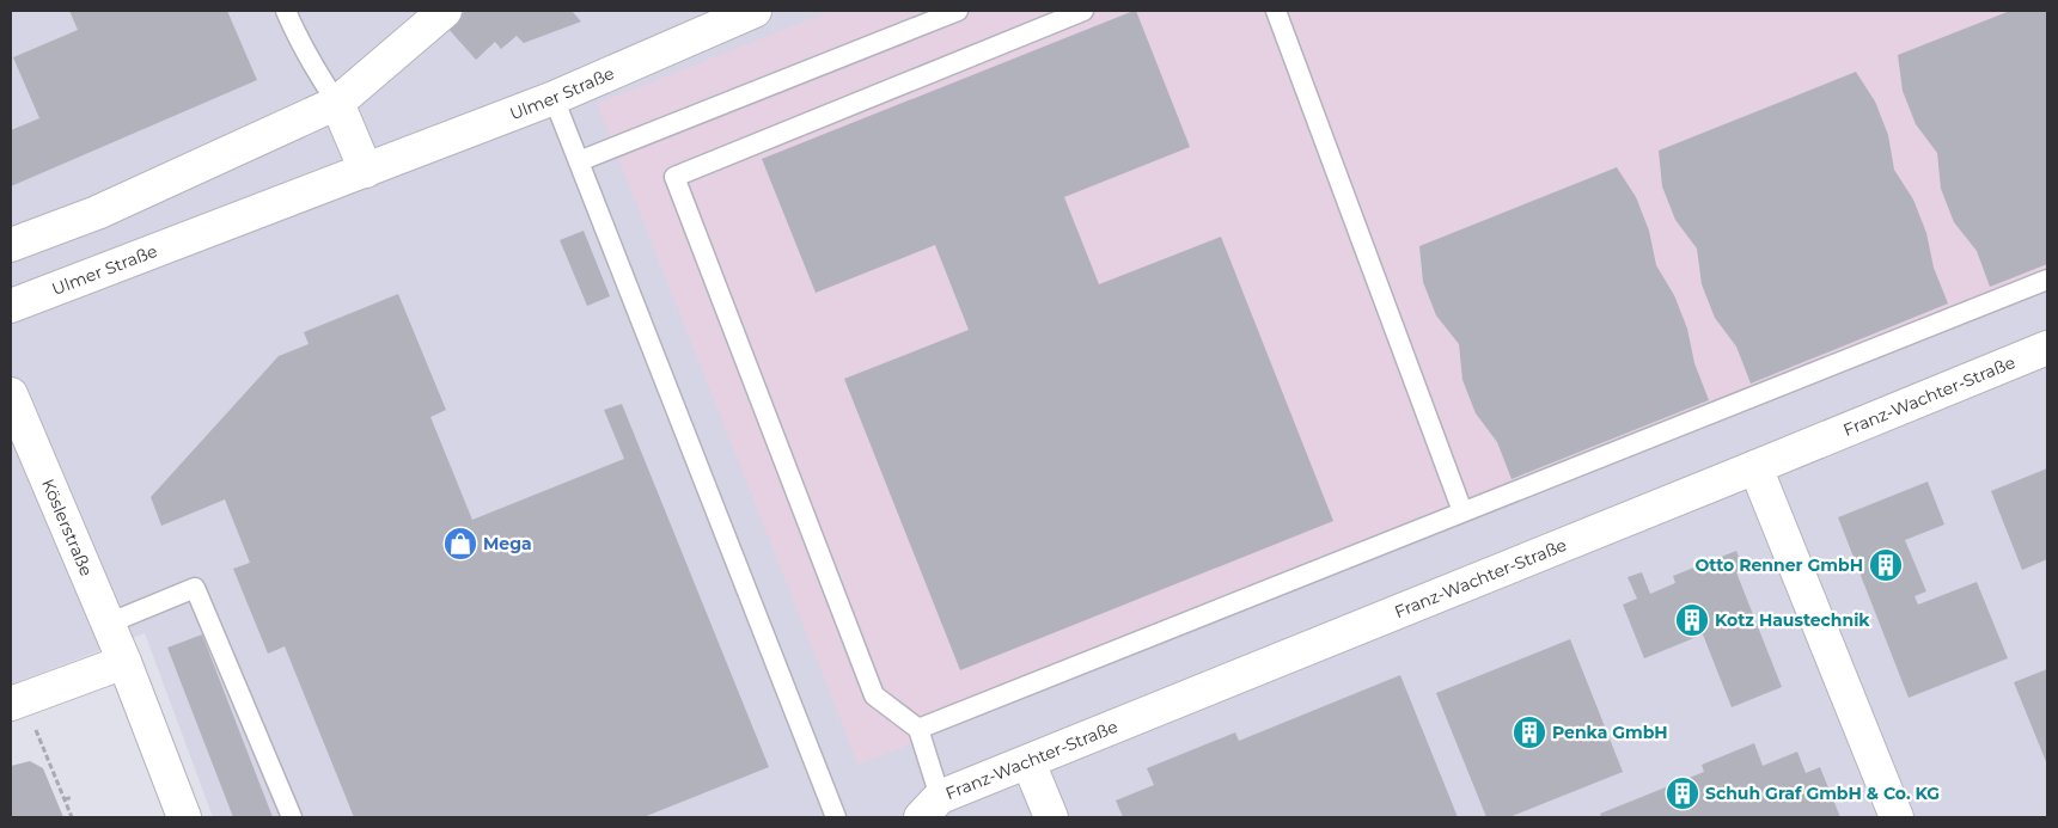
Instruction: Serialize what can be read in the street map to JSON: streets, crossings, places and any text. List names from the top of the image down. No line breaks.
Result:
{"streets":{"street":["Ulmer Straße","Franz-Wachter-Straße","Köslerstraße"]},"places":{"shop":["Mega"],"building":["Otto Renner GmbH","Kotz Haustechnik","Penka GmbH","Schuh Graf GmbH & Co. KG"]}}
